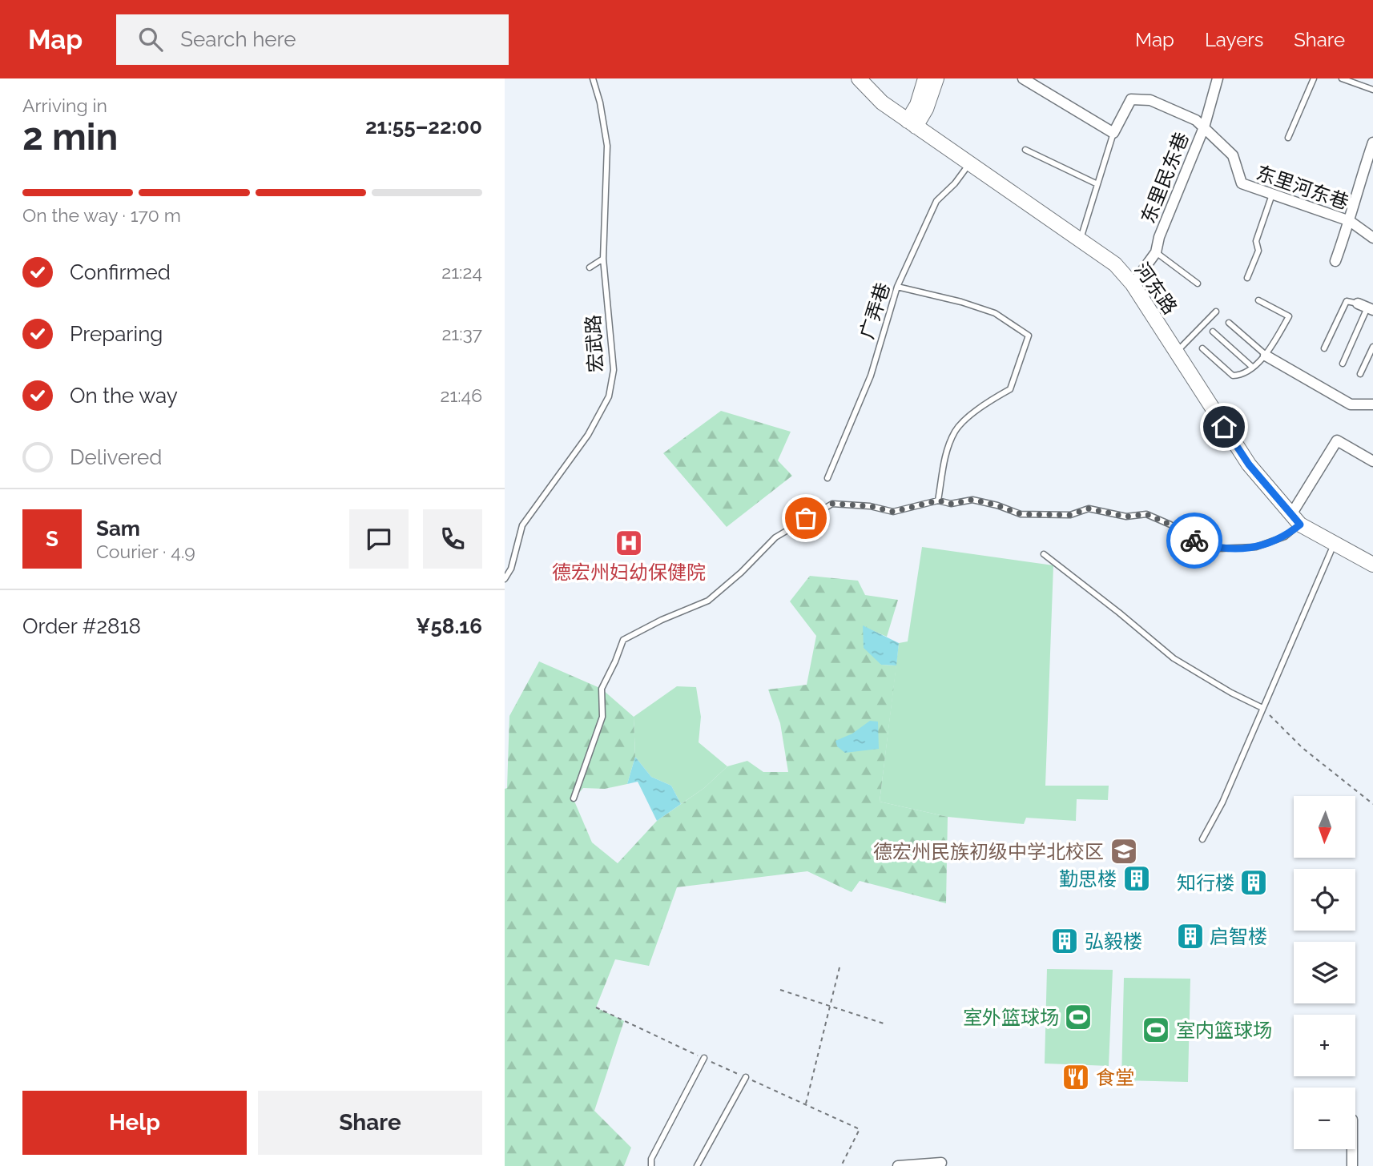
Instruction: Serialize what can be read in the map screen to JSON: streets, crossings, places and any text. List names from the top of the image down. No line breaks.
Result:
{"streets":{"main road":["河东路"],"street":["东里民东巷","东里河东巷"],"lane":["广弄巷","宏武路"]},"crossings":[["东里民东巷","东里河东巷"],["东里民东巷","河东路"],["河东路","广弄巷"]],"places":{"hospital":["德宏州妇幼保健院"],"school or university":["德宏州民族初级中学北校区"],"building":["勤思楼","知行楼","启智楼","弘毅楼"],"sports":["室外篮球场","室内篮球场"],"restaurant":["食堂"]},"north":"bottom","page":{"header":"Map","search":"Search here","nav":["Map","Layers","Share"],"heading":["2 min","Arriving in","21:55–22:00"],"panel":["Sam","Courier · 4.9","Order #2818","¥58.16"],"bar":"On the way · 170 m","list":[["Confirmed","21:24"],["Preparing","21:37"],["On the way","21:46"],"Delivered"],"round":"S","map_buttons":["+","−"],"buttons":["Help","Share"]}}
